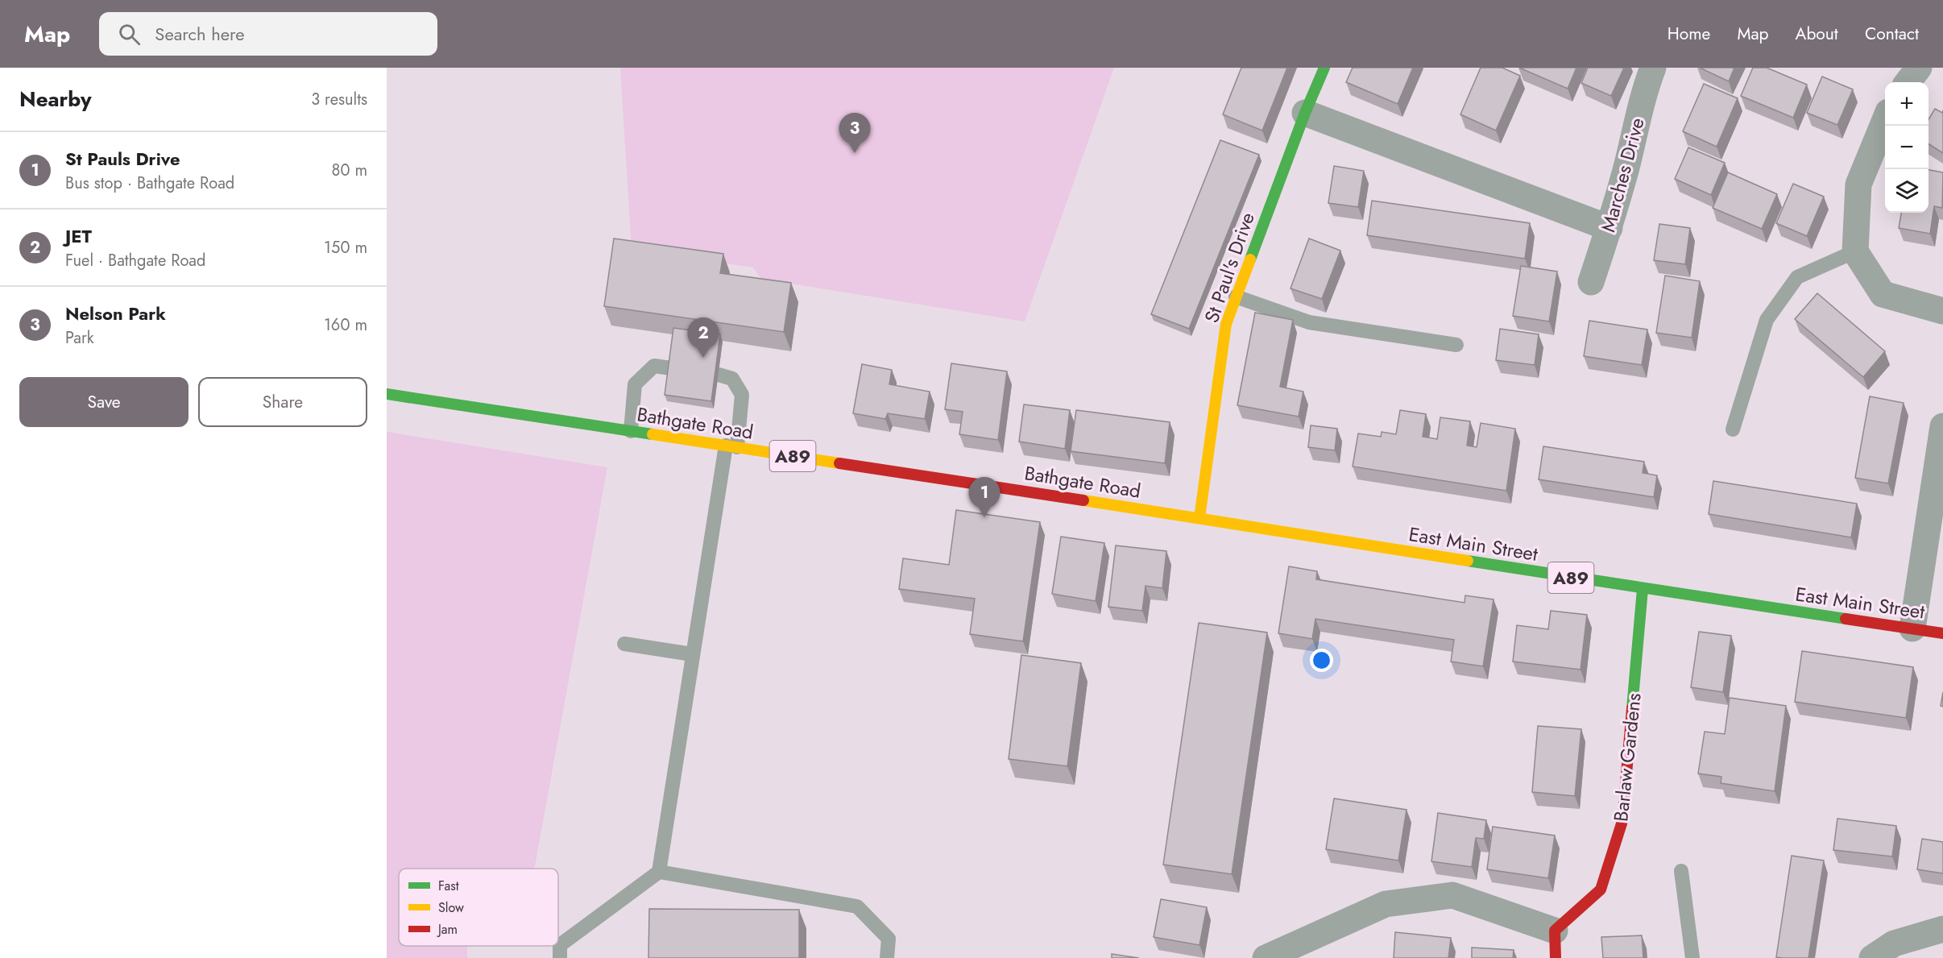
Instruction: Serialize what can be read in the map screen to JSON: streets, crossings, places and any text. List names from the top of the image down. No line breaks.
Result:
{"streets":{"main road":["St Paul's Drive","Bathgate Road","A89","East Main Street","Barlaw Gardens"],"street":["Marches Drive"]},"crossings":[["St Paul's Drive","Bathgate Road"],["St Paul's Drive","East Main Street"],["Bathgate Road","East Main Street"],["East Main Street","Barlaw Gardens"]],"legend":["Fast","Slow","Jam"],"page":{"header":"Map","search":"Search here","nav":["Home","Map","About","Contact"],"heading":["Nearby","3 results"],"map_buttons":["+","−"],"pins":["3","2","1"],"list":[{"mark":"1","name":"St Pauls Drive","note":"Bus stop · Bathgate Road","value":"80 m"},{"mark":"2","name":"JET","note":"Fuel · Bathgate Road","value":"150 m"},{"mark":"3","name":"Nelson Park","note":"Park","value":"160 m"}],"buttons":["Save","Share"]}}
